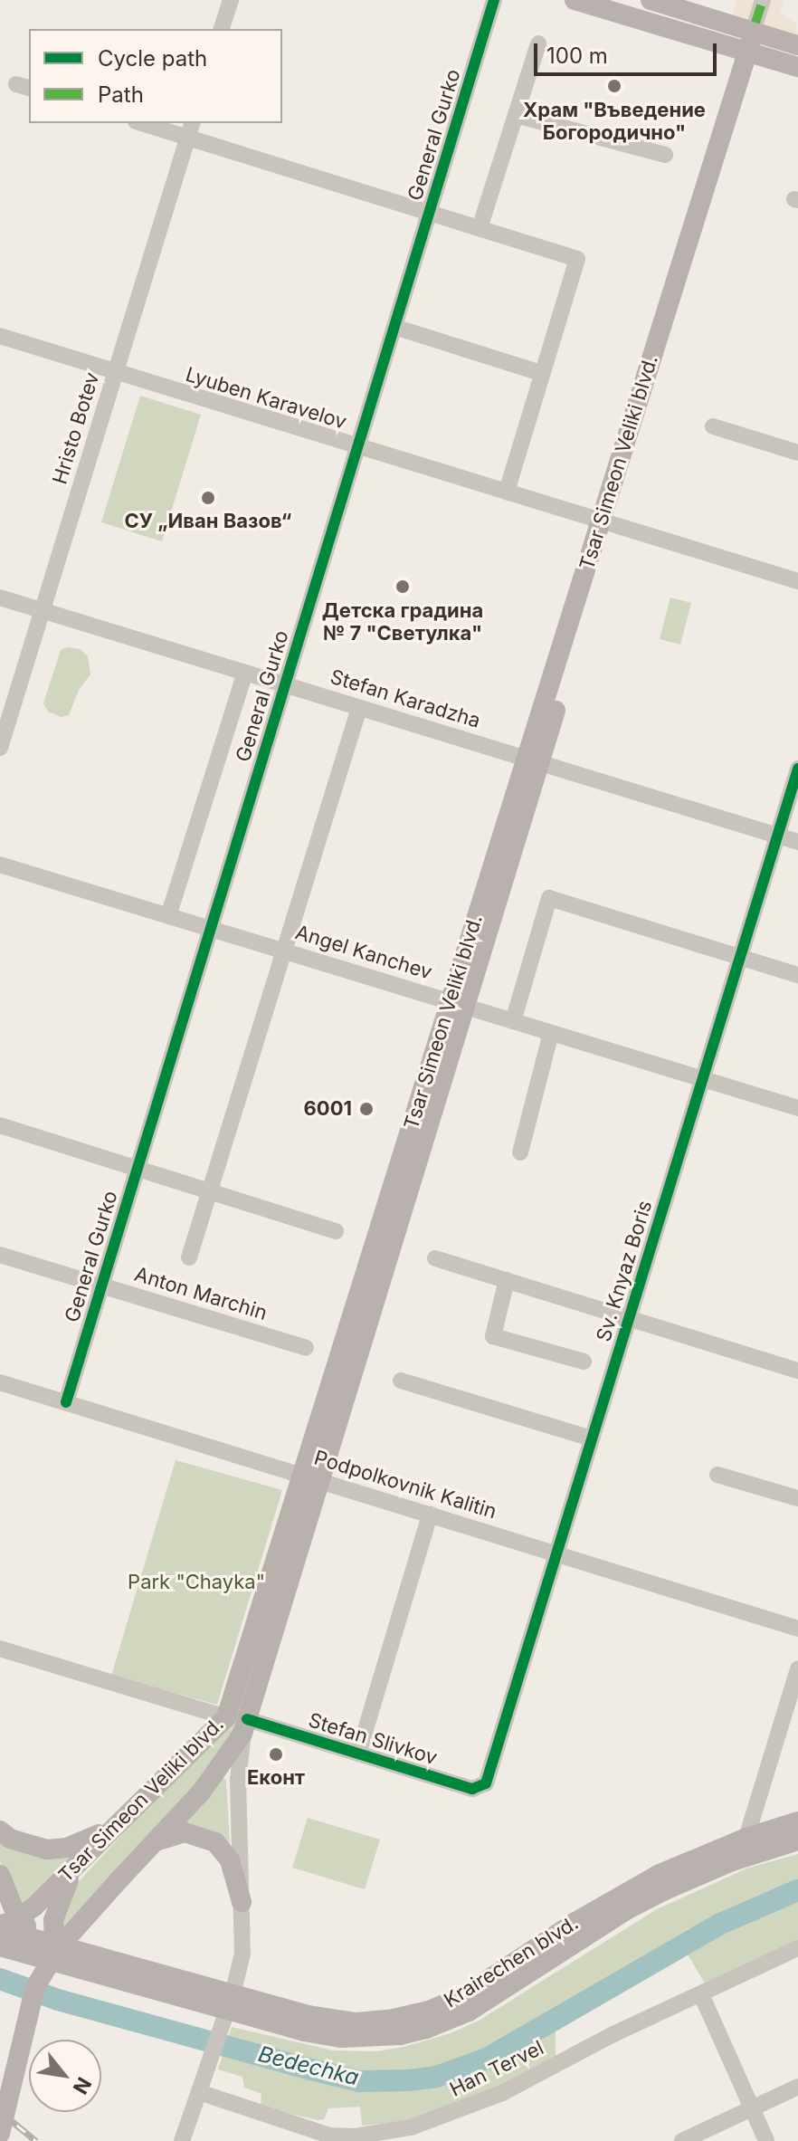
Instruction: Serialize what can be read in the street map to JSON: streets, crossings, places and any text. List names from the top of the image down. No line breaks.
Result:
{"streets":{"main road":["Tsar Simeon Veliki blvd.","Krairechen blvd."],"street":["General Gurko","Lyuben Karavelov","Hristo Botev","Stefan Karadzha","Angel Kanchev","Sv. Knyaz Boris","Anton Marchin","Podpolkovnik Kalitin","Stefan Slivkov","Han Tervel"]},"crossings":[["General Gurko","Lyuben Karavelov"],["General Gurko","Stefan Karadzha"],["General Gurko","Angel Kanchev"],["General Gurko","Anton Marchin"],["General Gurko","Podpolkovnik Kalitin"],["Lyuben Karavelov","Hristo Botev"],["Lyuben Karavelov","Tsar Simeon Veliki blvd."],["Hristo Botev","Stefan Karadzha"],["Tsar Simeon Veliki blvd.","Stefan Karadzha"],["Tsar Simeon Veliki blvd.","Angel Kanchev"],["Tsar Simeon Veliki blvd.","Podpolkovnik Kalitin"],["Tsar Simeon Veliki blvd.","Stefan Slivkov"],["Tsar Simeon Veliki blvd.","Krairechen blvd."],["Tsar Simeon Veliki blvd.","Han Tervel"],["Stefan Karadzha","Sv. Knyaz Boris"],["Angel Kanchev","Sv. Knyaz Boris"],["Sv. Knyaz Boris","Podpolkovnik Kalitin"],["Sv. Knyaz Boris","Stefan Slivkov"]],"water":["Bedechka"],"parks":["Park \"Chayka\""],"places":["Храм \"Въведение Богородично\"","СУ „Иван Вазов“","Детска градина № 7 \"Светулка\"","6001","Еконт"],"legend":["Cycle path","Path"],"scale_bar":"100 m","north":"bottom right"}
